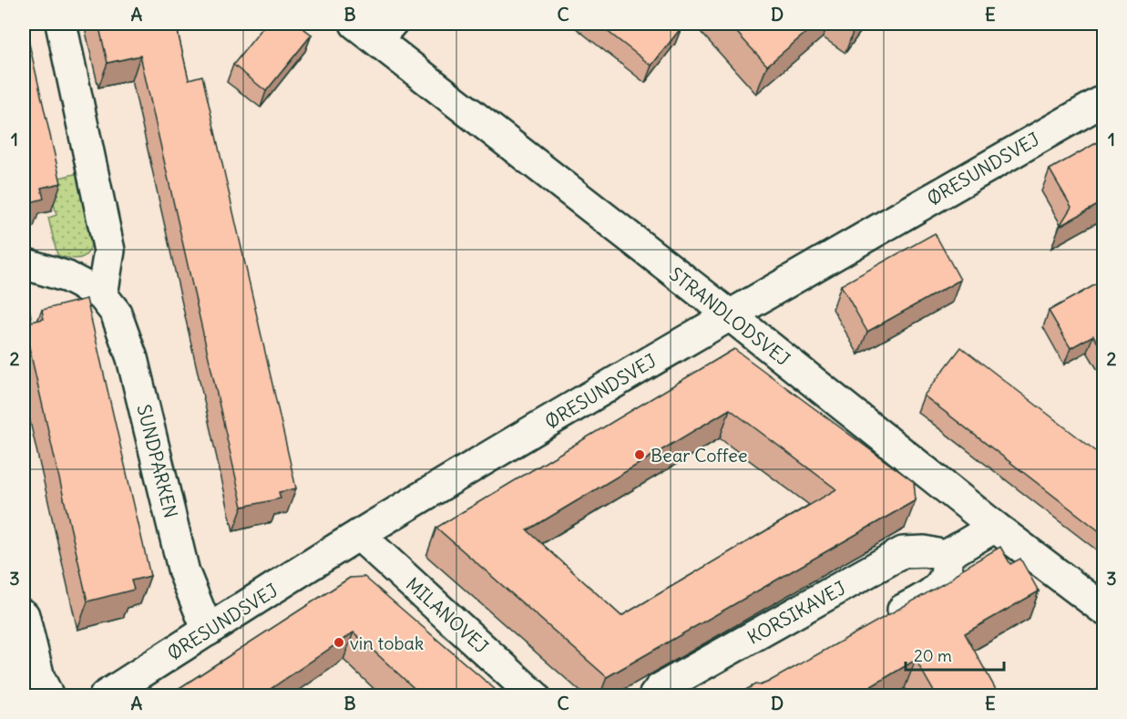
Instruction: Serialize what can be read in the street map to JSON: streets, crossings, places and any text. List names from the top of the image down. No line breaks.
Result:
{"streets":{"street":["ØRESUNDSVEJ","STRANDLODSVEJ","SUNDPARKEN","KORSIKAVEJ","MILANOVEJ"]},"crossings":[["ØRESUNDSVEJ","STRANDLODSVEJ"],["ØRESUNDSVEJ","SUNDPARKEN"],["ØRESUNDSVEJ","MILANOVEJ"]],"places":["Bear Coffee","vin tobak"],"scale_bar":"20 m","grid":{"columns":["A","B","C","D","E"],"rows":["1","2","3"]}}
